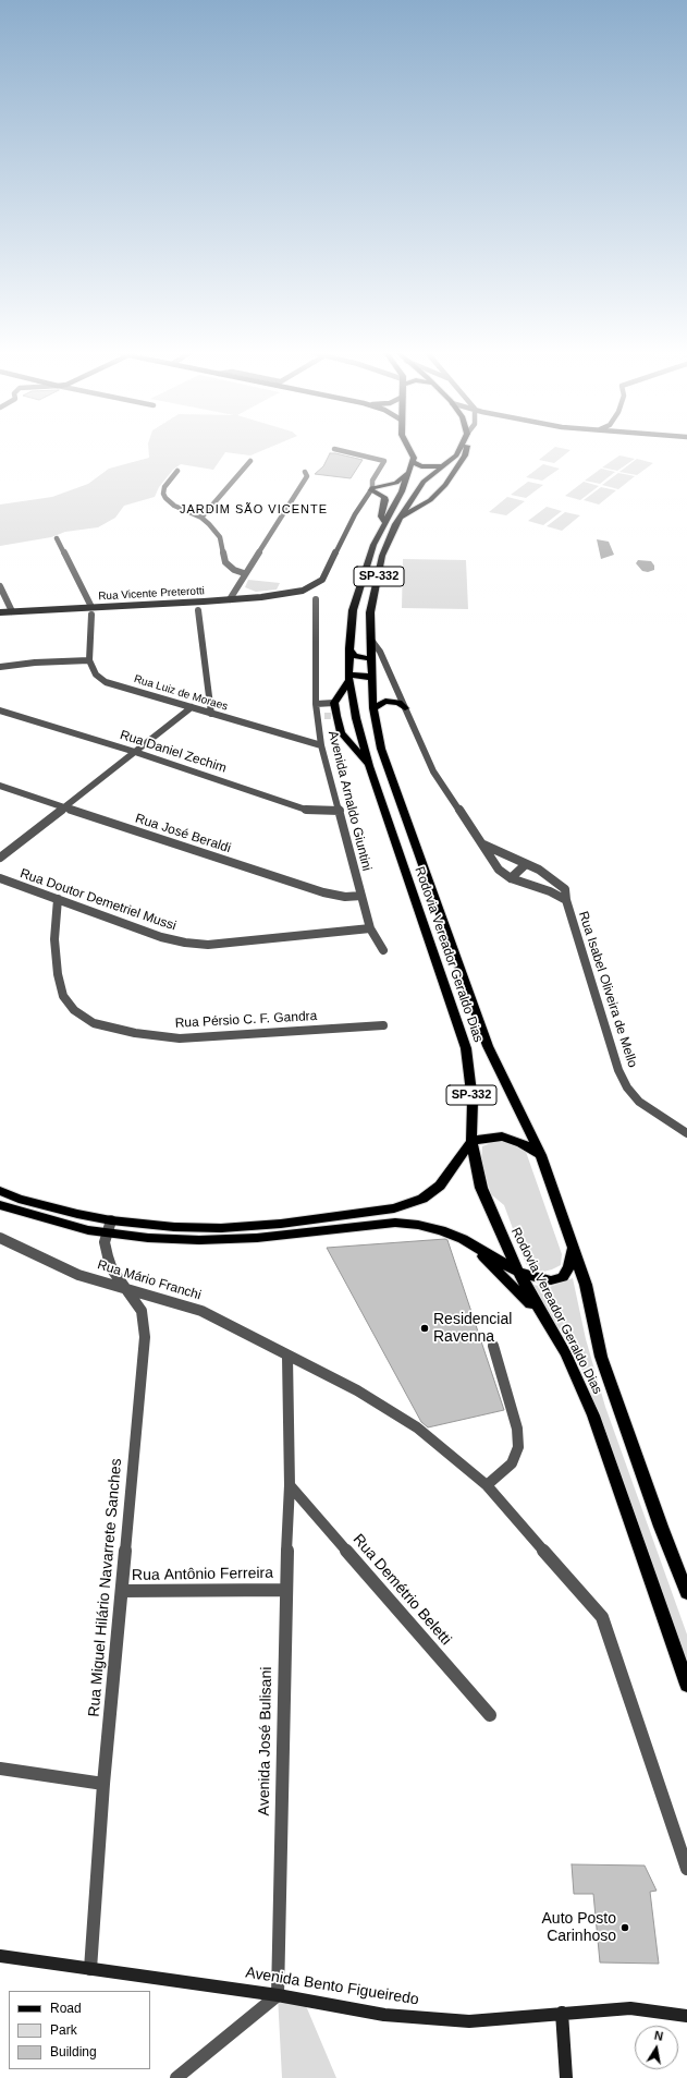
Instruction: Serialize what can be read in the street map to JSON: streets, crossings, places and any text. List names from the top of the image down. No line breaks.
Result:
{"streets":{"main road":["SP-332","Rodovia Vereador Geraldo Dias"],"street":["Rua Vicente Preterotti","Rua Luiz de Moraes","Rua Daniel Zechim","Avenida Arnaldo Giuntini","Rua José Beraldi","Rua Doutor Demetriel Mussi","Rua Isabel Oliveira de Mello","Rua Pérsio C. F. Gandra","Rua Mário Franchi","Rua Antônio Ferreira","Rua Miguel Hilário Navarrete Sanches","Rua Demétrio Beletti","Avenida José Bulisani","Avenida Bento Figueiredo"]},"crossings":[["Rua Luiz de Moraes","Avenida Arnaldo Giuntini"],["Rua Daniel Zechim","Avenida Arnaldo Giuntini"],["Avenida Arnaldo Giuntini","Rua José Beraldi"],["Avenida Arnaldo Giuntini","Rua Doutor Demetriel Mussi"],["Rua Doutor Demetriel Mussi","Rua Pérsio C. F. Gandra"],["Rua Mário Franchi","Rua Miguel Hilário Navarrete Sanches"],["Rua Mário Franchi","Avenida José Bulisani"],["Rua Antônio Ferreira","Rua Miguel Hilário Navarrete Sanches"],["Rua Antônio Ferreira","Avenida José Bulisani"],["Rua Miguel Hilário Navarrete Sanches","Avenida Bento Figueiredo"],["Rua Demétrio Beletti","Avenida José Bulisani"],["Avenida José Bulisani","Avenida Bento Figueiredo"]],"districts":["JARDIM SÃO VICENTE"],"places":["Residencial Ravenna","Auto Posto Carinhoso"],"legend":["Road","Park","Building"],"north":"top"}
